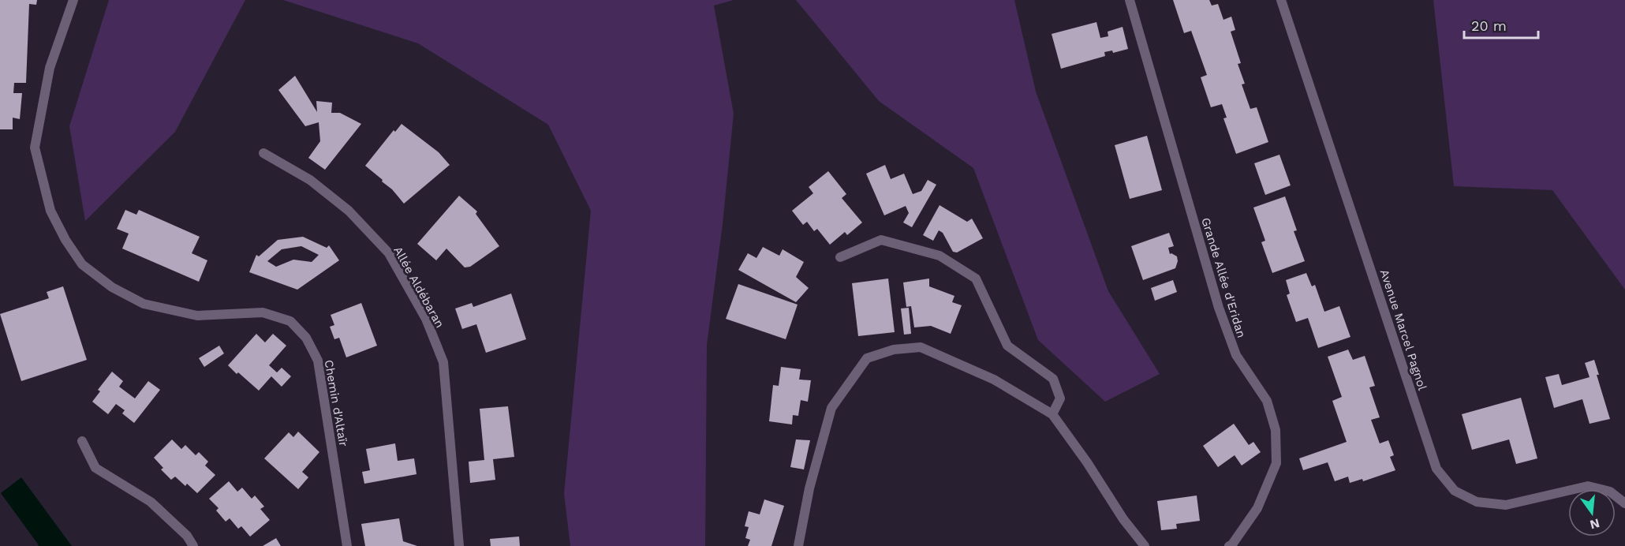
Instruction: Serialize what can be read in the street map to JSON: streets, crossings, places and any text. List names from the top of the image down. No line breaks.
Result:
{"streets":{"street":["Grande Allée d'Eridan","Allée Aldébaran","Avenue Marcel Pagnol","Chemin d'Altaïr"]},"scale_bar":"20 m","north":"bottom"}
